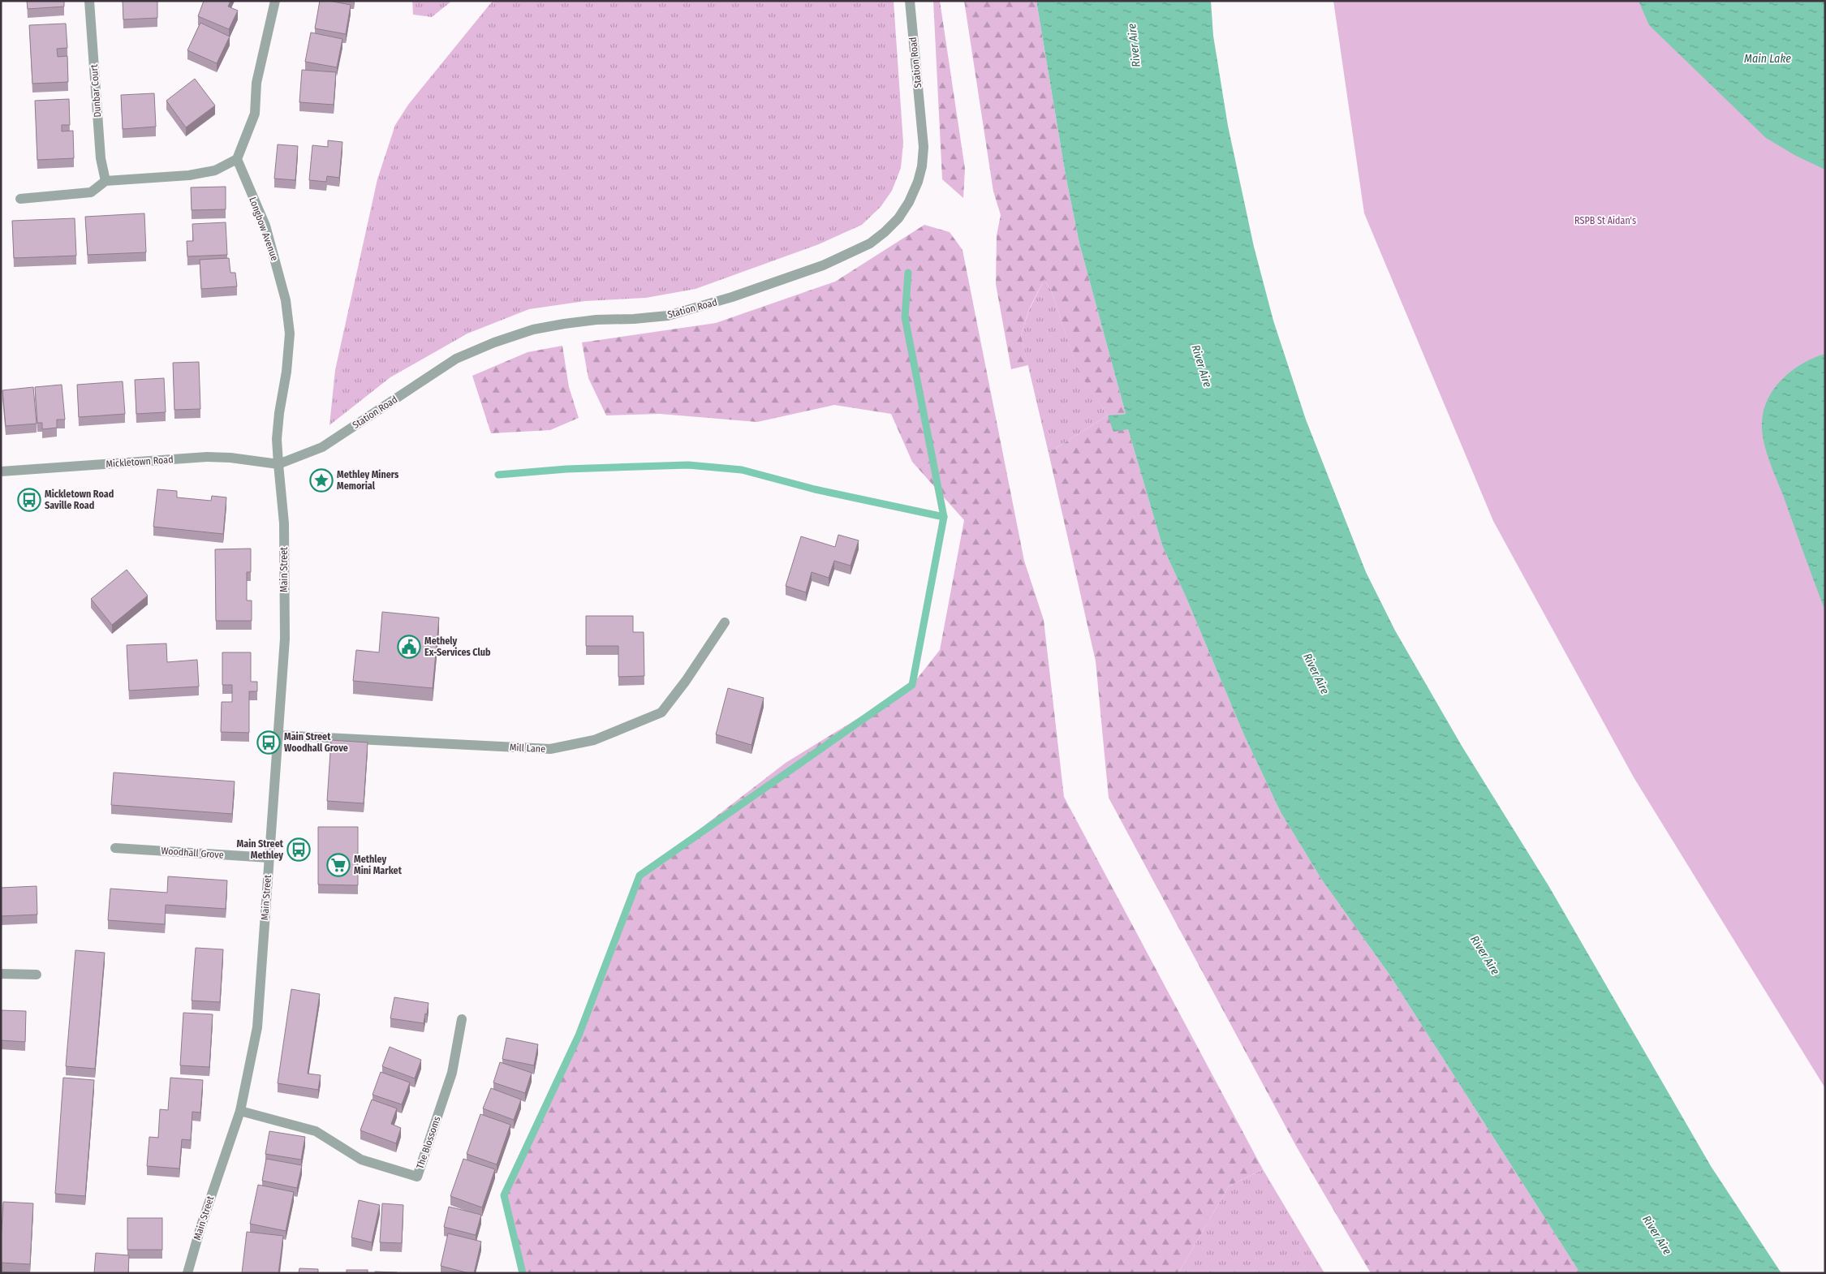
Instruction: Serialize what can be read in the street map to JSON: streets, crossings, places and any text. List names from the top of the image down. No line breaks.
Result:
{"streets":{"street":["Station Road","Dunbar Court","Longbow Avenue","Mickletown Road","Main Street","Mill Lane","Woodhall Grove","The Blossoms"]},"crossings":[["Station Road","Longbow Avenue"],["Station Road","Mickletown Road"],["Station Road","Main Street"],["Longbow Avenue","Mickletown Road"],["Longbow Avenue","Main Street"],["Mickletown Road","Main Street"],["Main Street","Mill Lane"],["Main Street","Woodhall Grove"],["Main Street","The Blossoms"]],"water":["River Aire","Main Lake"],"parks":["RSPB St Aidan's"],"places":{"place":["Methley Miners Memorial"],"bus stop":["Mickletown Road Saville Road","Main Street Woodhall Grove","Main Street Methley"],"public building":["Methely Ex-Services Club"],"supermarket":["Methley Mini Market"]}}
